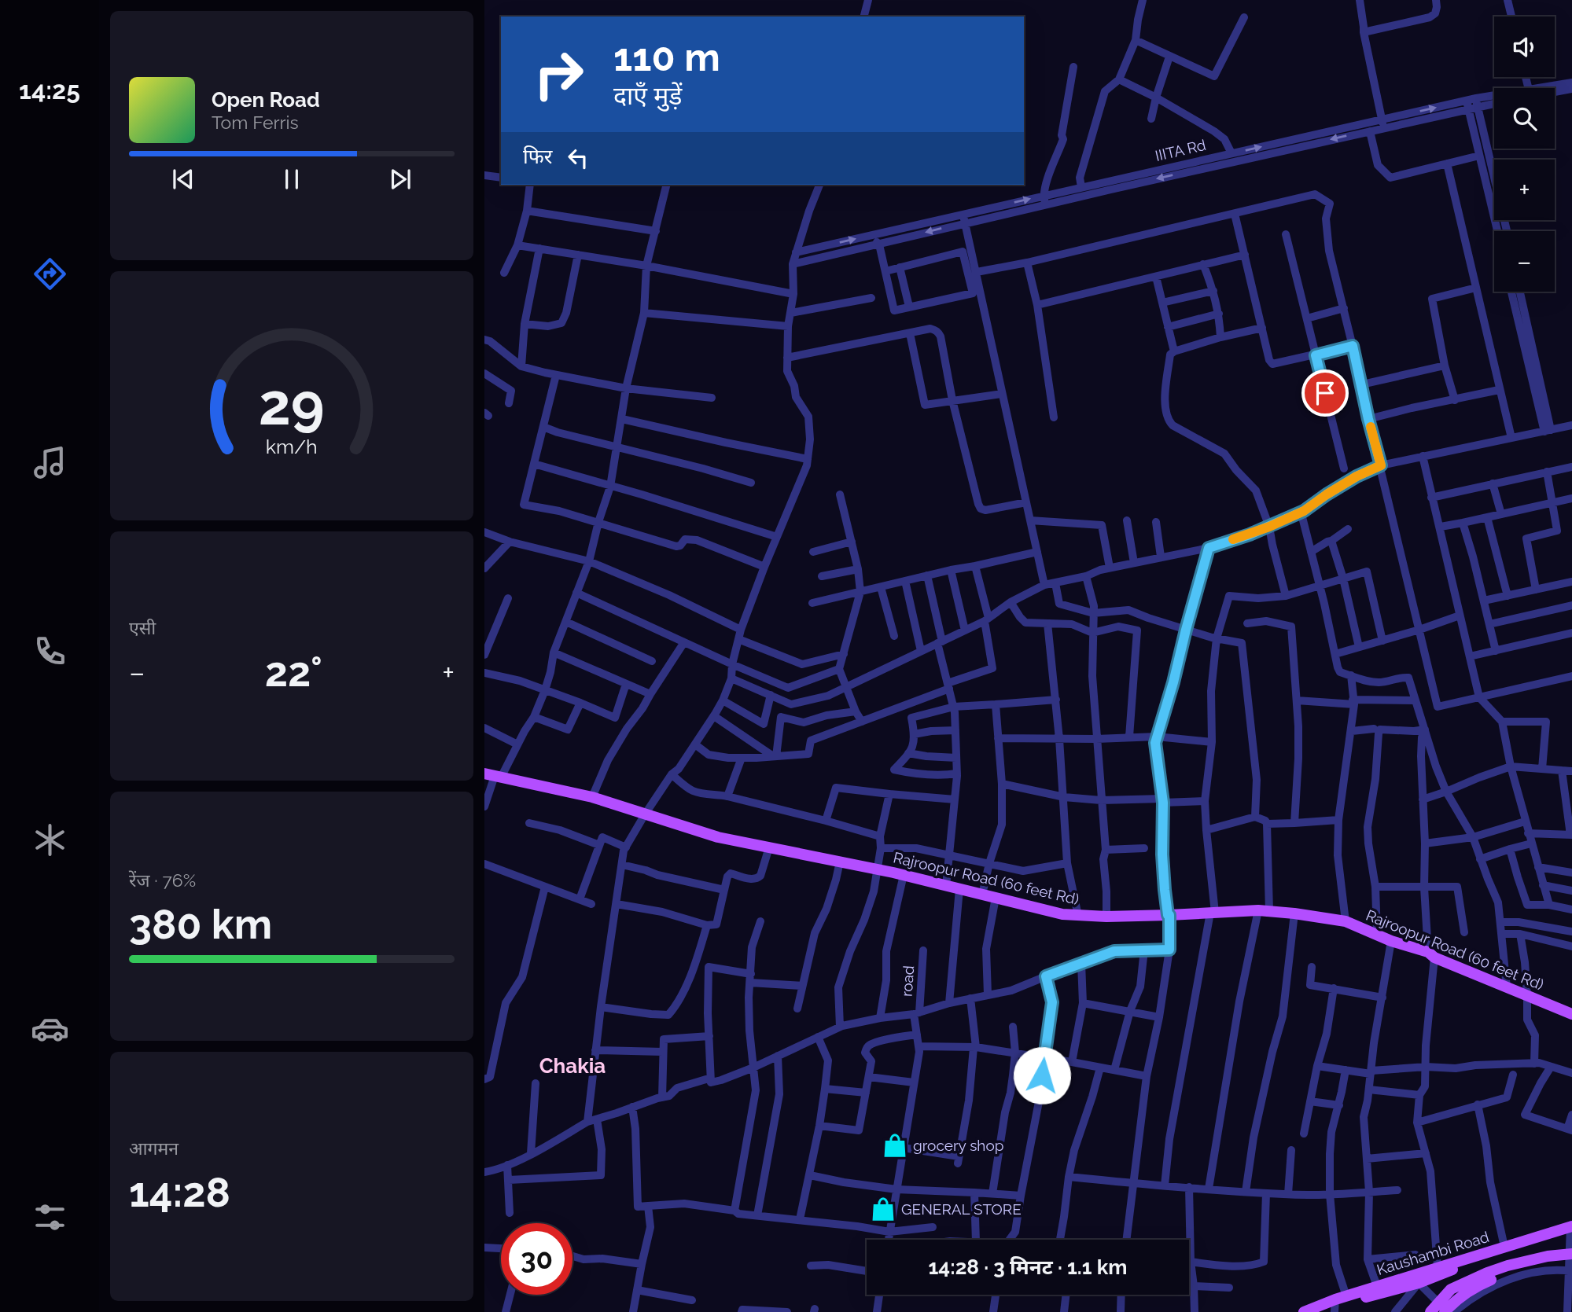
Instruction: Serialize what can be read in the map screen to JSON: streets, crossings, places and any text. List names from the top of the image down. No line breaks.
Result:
{"streets":{"main road":["Rajroopur Road (60 feet Rd)","Kaushambi Road"],"street":["IIITA Rd","road"]},"districts":["Chakia"],"places":{"shop":["grocery shop","GENERAL STORE"]},"page":{"tabs":"14:25","map_buttons":["+","−"],"turn":["110 m","दाएँ मुड़ें"],"song":["Open Road","Tom Ferris"],"then":"फिर","tile":["एसी",["रेंज · 76%","380 km"],["आगमन","14:28"]],"heat":["−","22°","+"],"limit":"30","trip":"14:28 · 3 मिनट · 1.1 km","gauge":["29","km/h"]}}
